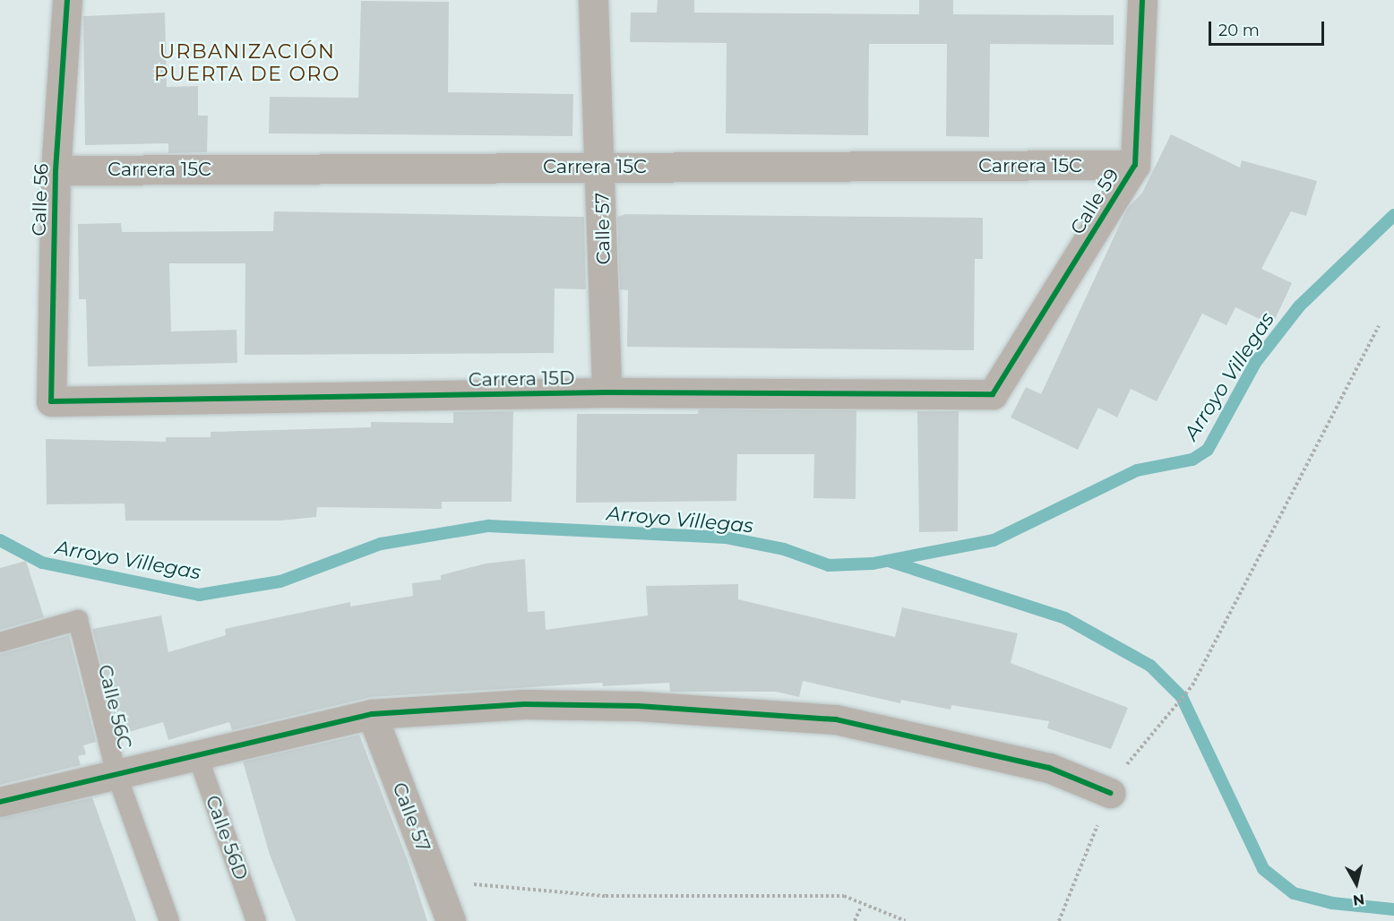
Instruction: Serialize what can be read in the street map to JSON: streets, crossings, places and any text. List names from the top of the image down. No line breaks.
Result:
{"streets":{"street":["Carrera 15C","Calle 56","Calle 59","Calle 57","Carrera 15D"],"lane":["Calle 56C","Calle 56D"]},"crossings":[["Carrera 15C","Calle 56"],["Carrera 15C","Calle 59"],["Carrera 15C","Calle 57"],["Calle 56","Carrera 15D"],["Calle 59","Carrera 15D"],["Calle 57","Carrera 15D"]],"districts":["URBANIZACIÓN PUERTA DE ORO"],"water":["Arroyo Villegas"],"scale_bar":"20 m","north":"bottom"}
